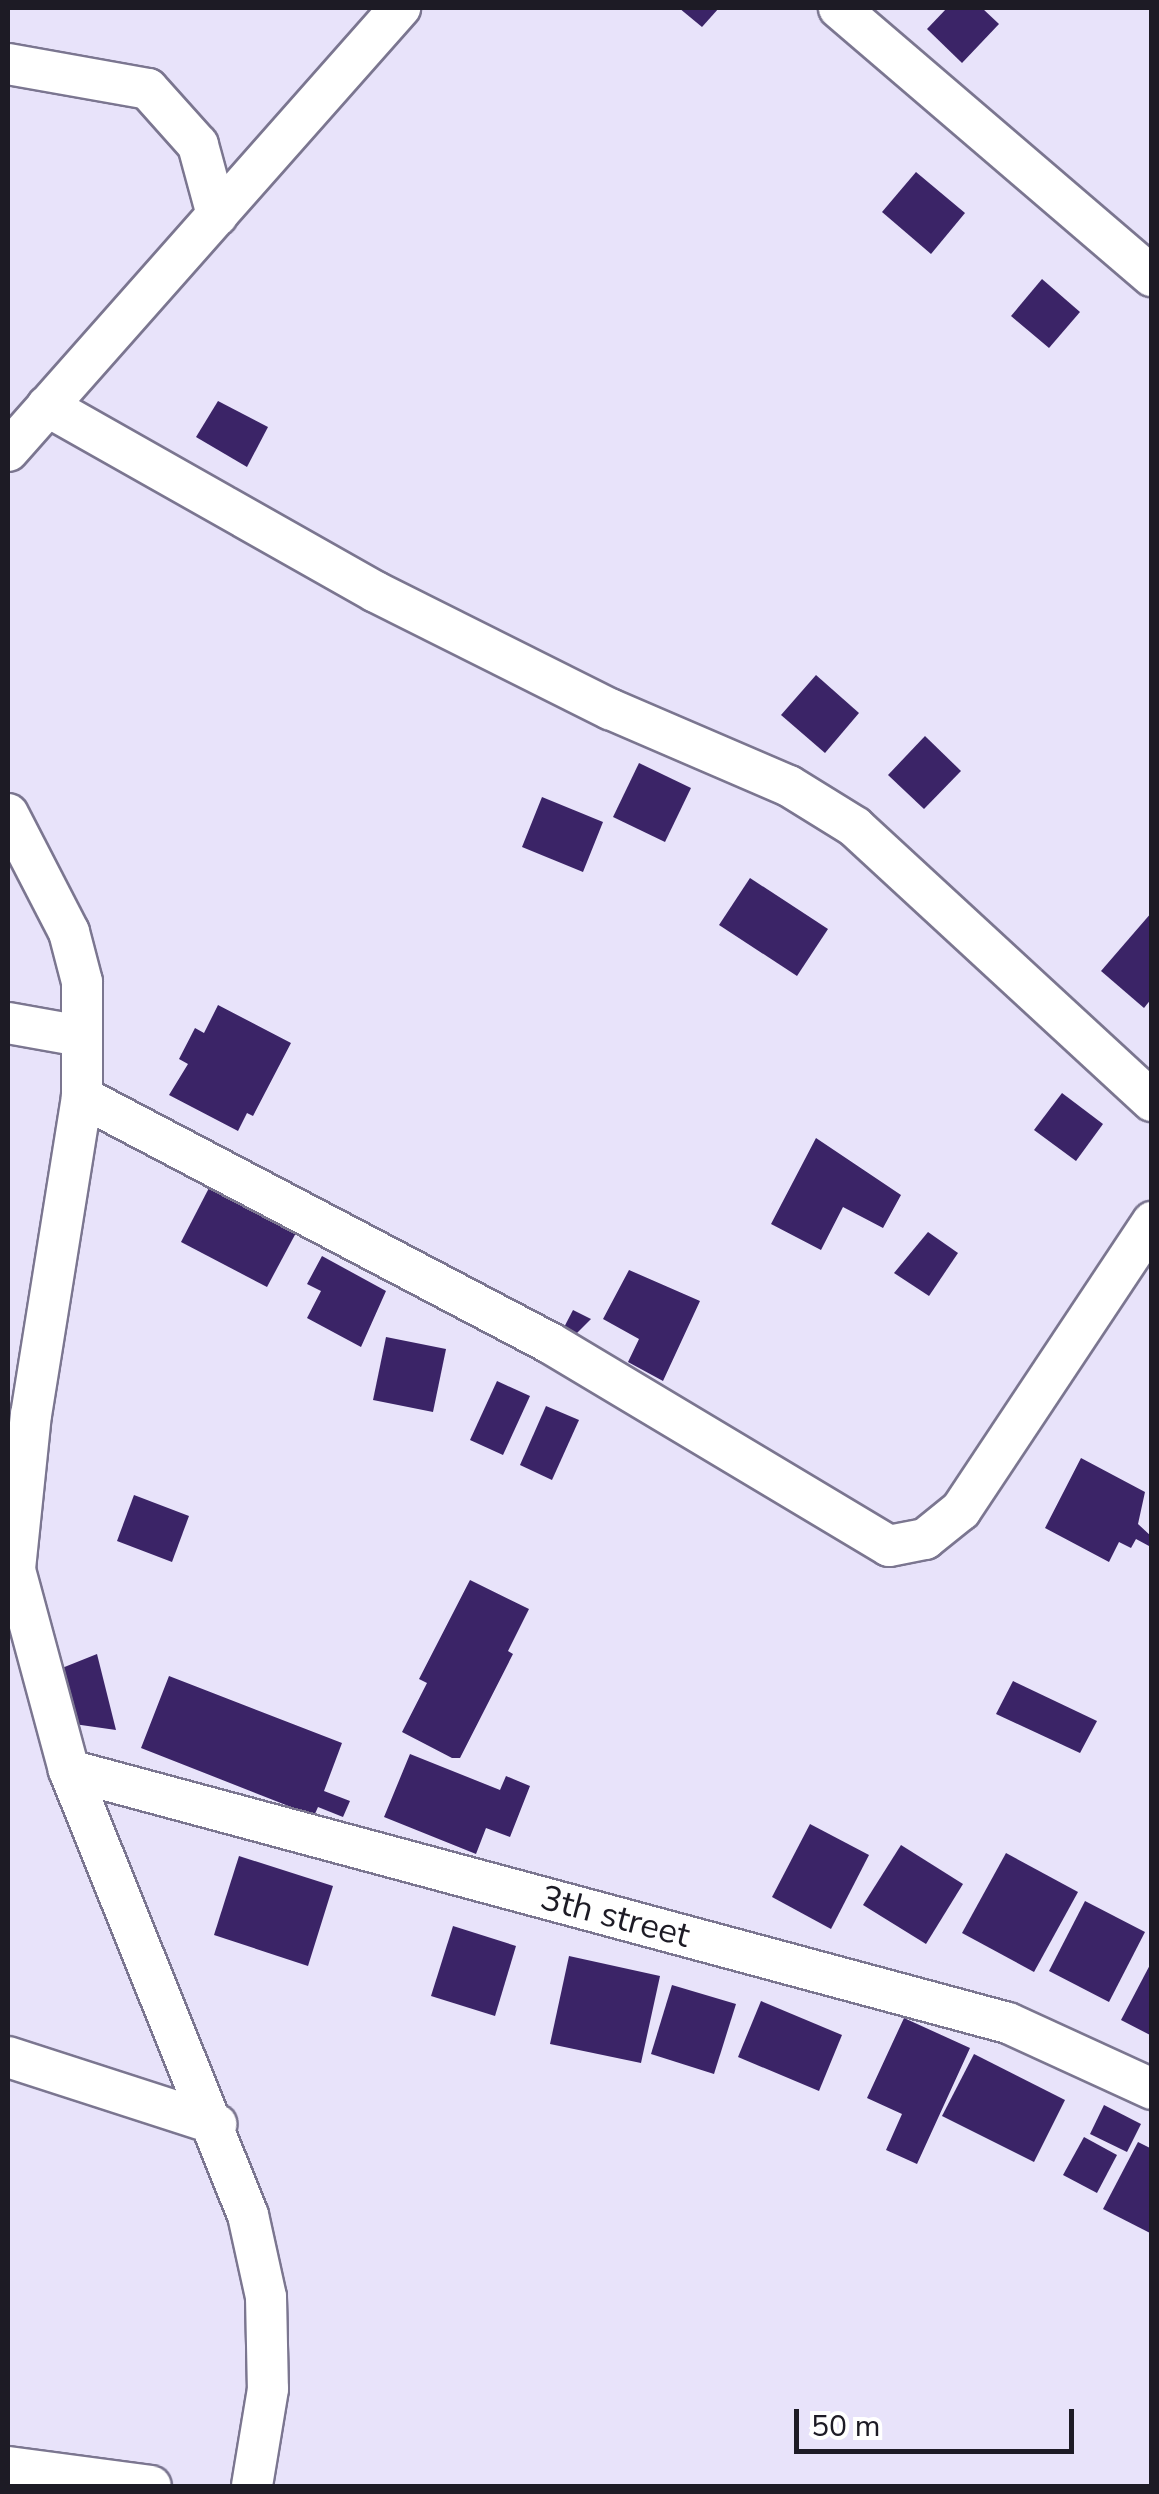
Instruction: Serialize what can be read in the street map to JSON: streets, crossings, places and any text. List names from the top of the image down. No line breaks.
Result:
{"streets":{"street":["3th street"]},"scale_bar":"50 m"}
